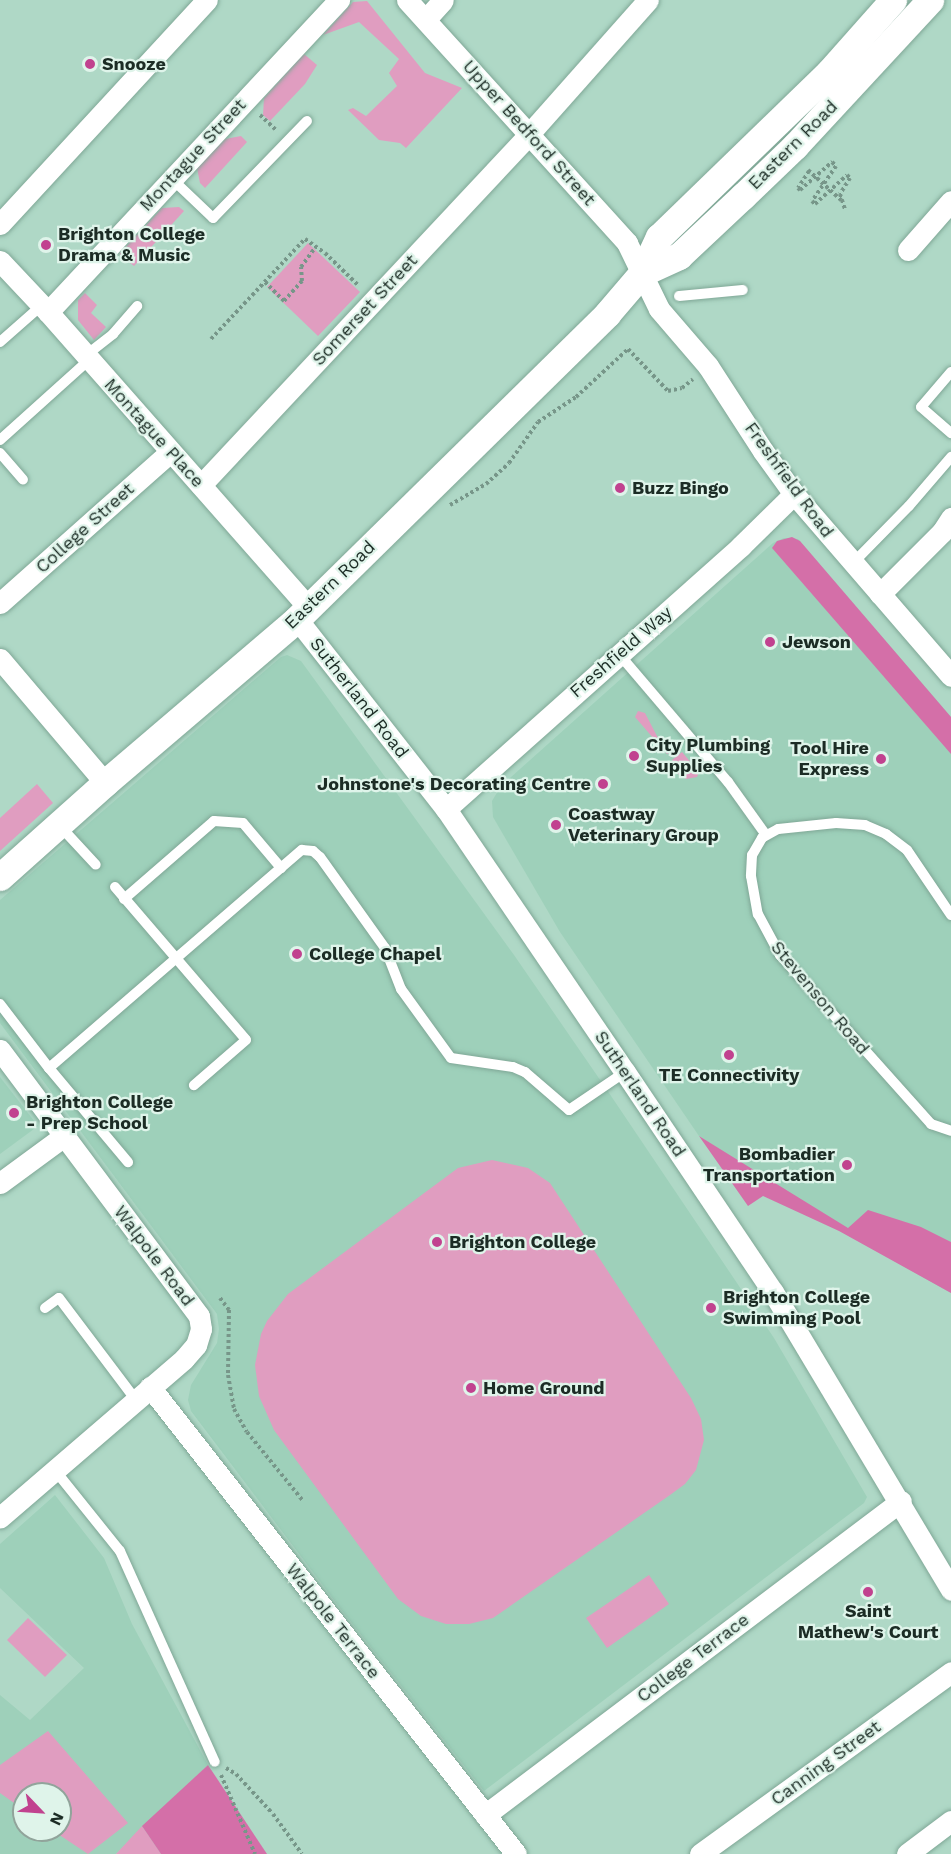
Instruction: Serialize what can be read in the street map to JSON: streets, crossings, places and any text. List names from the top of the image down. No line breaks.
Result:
{"streets":{"street":["Upper Bedford Street","Eastern Road","Montague Street","Somerset Street","Montague Place","Freshfield Road","College Street","Freshfield Way","Sutherland Road","Walpole Road","Walpole Terrace","College Terrace","Canning Street"],"lane":["Stevenson Road"]},"crossings":[["Upper Bedford Street","Eastern Road"],["Upper Bedford Street","Somerset Street"],["Upper Bedford Street","Freshfield Road"],["Eastern Road","Montague Place"],["Eastern Road","Freshfield Road"],["Eastern Road","Sutherland Road"],["Montague Street","Montague Place"],["Somerset Street","Montague Place"],["Montague Place","College Street"],["Montague Place","Sutherland Road"],["Freshfield Road","Freshfield Way"],["Freshfield Way","Sutherland Road"],["Sutherland Road","College Terrace"],["Walpole Road","Walpole Terrace"],["Walpole Terrace","College Terrace"]],"places":["Snooze","Brighton College Drama & Music","Buzz Bingo","Jewson","City Plumbing Supplies","Tool Hire Express","Johnstone's Decorating Centre","Coastway Veterinary Group","College Chapel","TE Connectivity","Brighton College - Prep School","Bombadier Transportation","Brighton College","Brighton College Swimming Pool","Home Ground","Saint Mathew's Court"],"north":"bottom right"}
